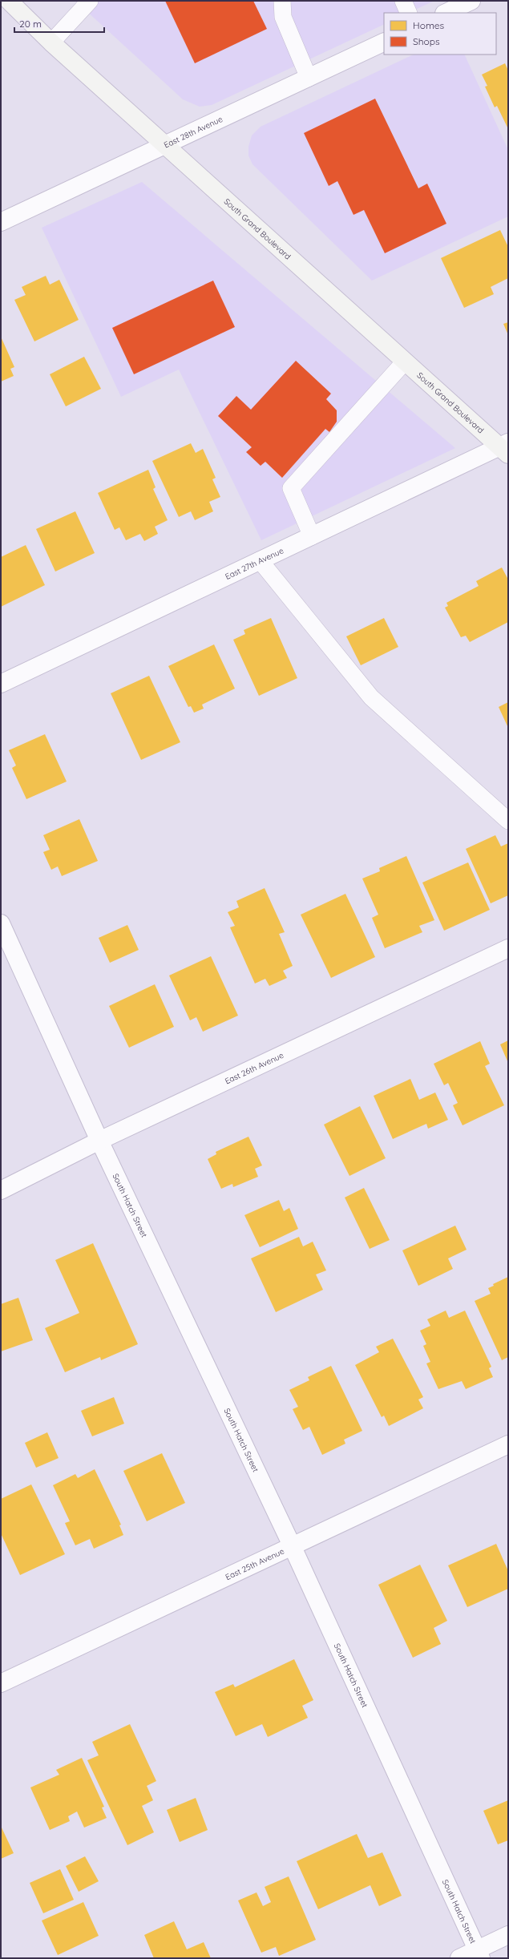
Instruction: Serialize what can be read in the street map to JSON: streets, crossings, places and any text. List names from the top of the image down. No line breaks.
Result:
{"streets":{"main road":["South Grand Boulevard"],"street":["East 28th Avenue","East 27th Avenue","East 26th Avenue","South Hatch Street","East 25th Avenue"]},"crossings":[["East 28th Avenue","South Grand Boulevard"],["South Grand Boulevard","East 27th Avenue"],["East 26th Avenue","South Hatch Street"],["South Hatch Street","East 25th Avenue"]],"legend":["Homes","Shops"],"scale_bar":"20 m"}
